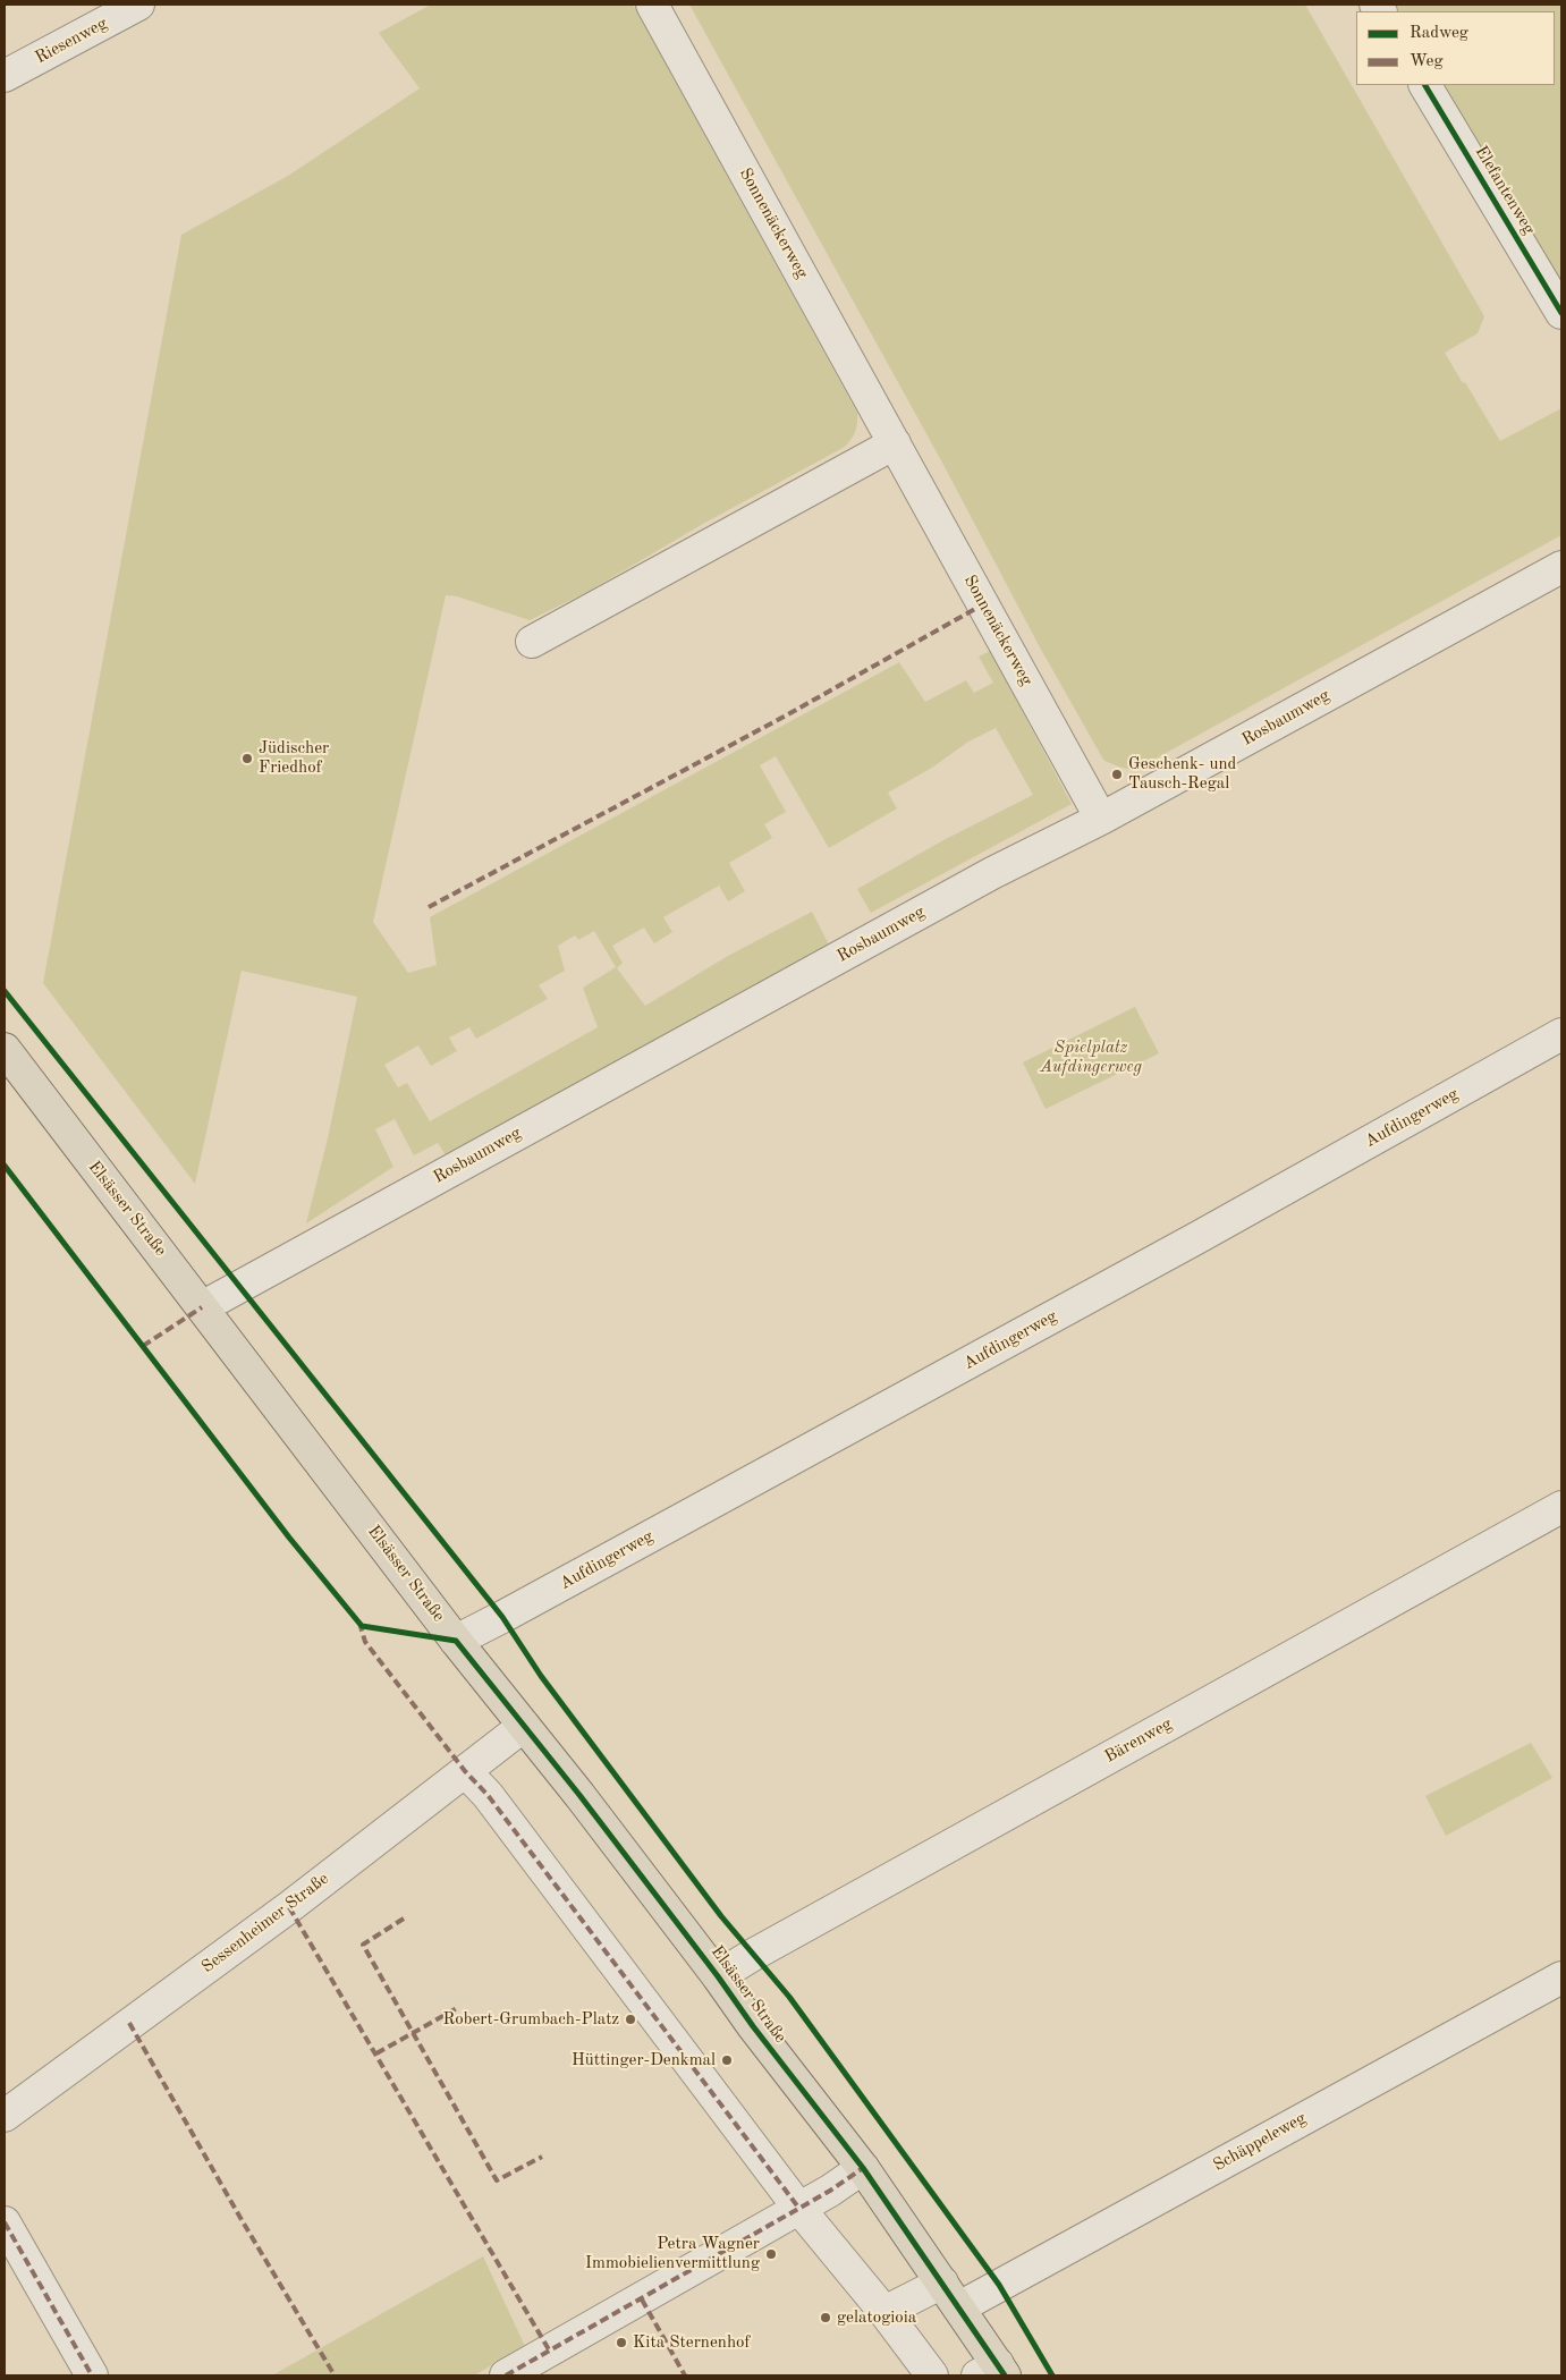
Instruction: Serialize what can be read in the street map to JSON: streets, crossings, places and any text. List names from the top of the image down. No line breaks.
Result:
{"streets":{"main road":["Elsässer Straße"],"street":["Riesenweg","Elefantenweg","Sonnenäckerweg","Rosbaumweg","Aufdingerweg","Bärenweg","Sessenheimer Straße","Schäppeleweg"]},"crossings":[["Sonnenäckerweg","Rosbaumweg"],["Rosbaumweg","Elsässer Straße"],["Aufdingerweg","Elsässer Straße"],["Elsässer Straße","Bärenweg"],["Elsässer Straße","Sessenheimer Straße"],["Elsässer Straße","Schäppeleweg"]],"parks":["Spielplatz Aufdingerweg"],"places":["Jüdischer Friedhof","Geschenk- und Tausch-Regal","Robert-Grumbach-Platz","Hüttinger-Denkmal","Petra Wagner Immobielienvermittlung","gelatogioia","Kita Sternenhof"],"legend":["Radweg","Weg"]}
